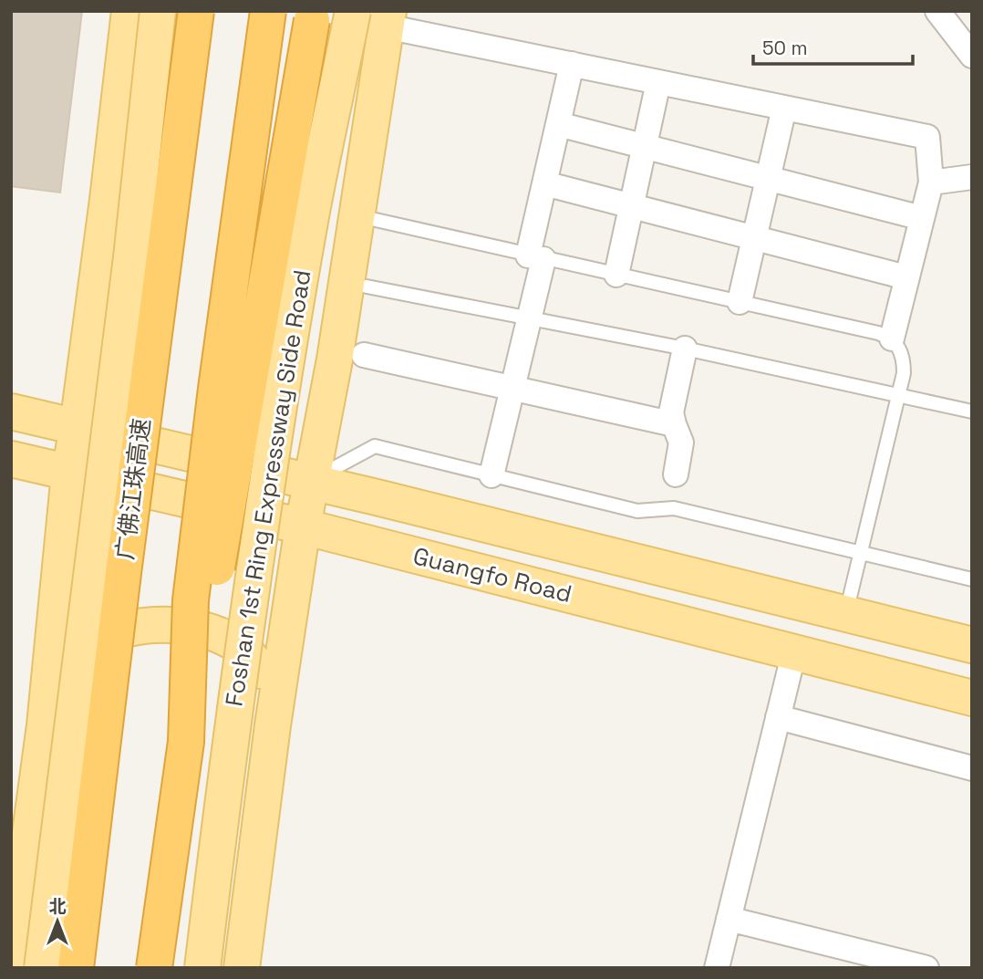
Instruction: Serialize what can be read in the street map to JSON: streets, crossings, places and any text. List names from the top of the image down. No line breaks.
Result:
{"streets":{"highway":["广佛江珠高速"],"main road":["Foshan 1st Ring Expressway Side Road","Guangfo Road"]},"crossings":[["Foshan 1st Ring Expressway Side Road","Guangfo Road"]],"scale_bar":"50 m","north":"top"}
